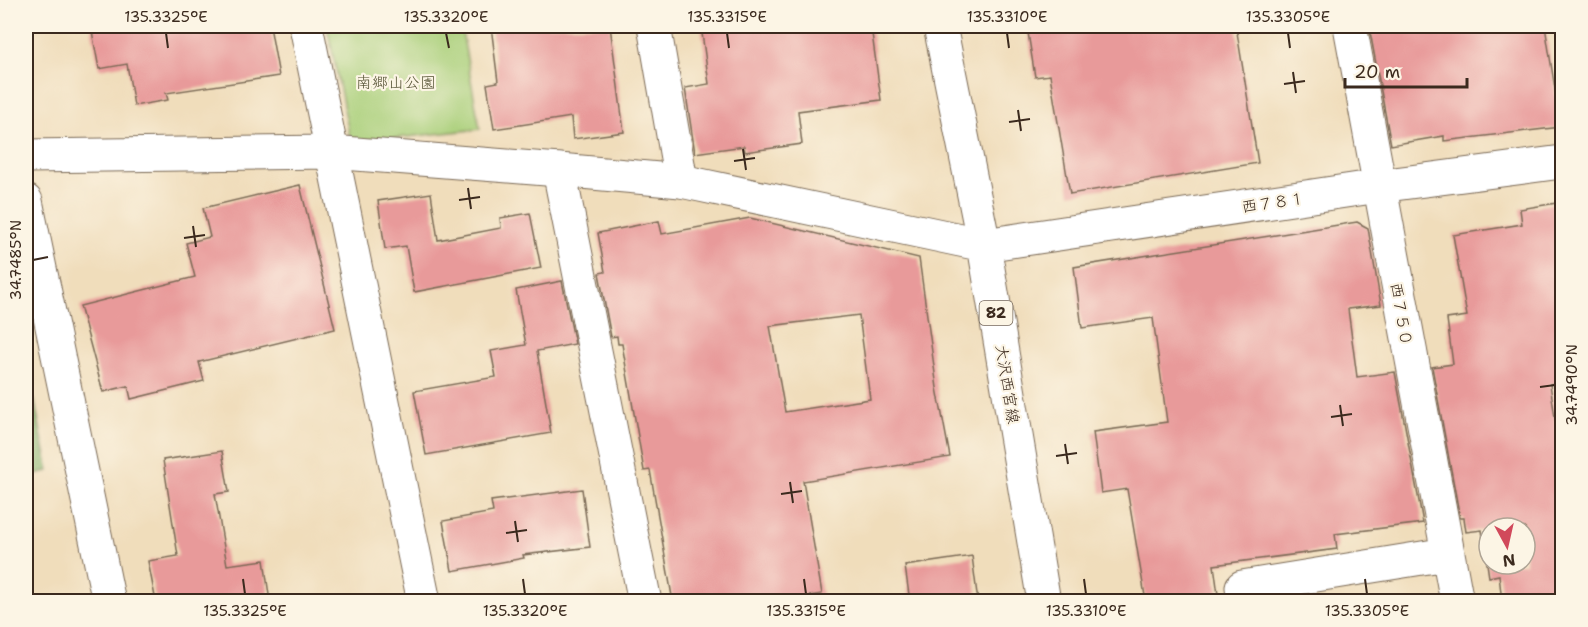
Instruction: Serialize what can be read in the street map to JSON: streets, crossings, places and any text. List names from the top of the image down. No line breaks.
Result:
{"streets":{"street":["西７８１","82","西７５０","大沢西宮線"]},"crossings":[["西７８１","西７５０"],["西７８１","大沢西宮線"]],"parks":["南郷山公園"],"scale_bar":"20 m","north":"bottom","coordinates":["135.3325°E","135.3320°E","135.3315°E","135.3310°E","135.3305°E","34.7485°N","34.7490°N"]}
